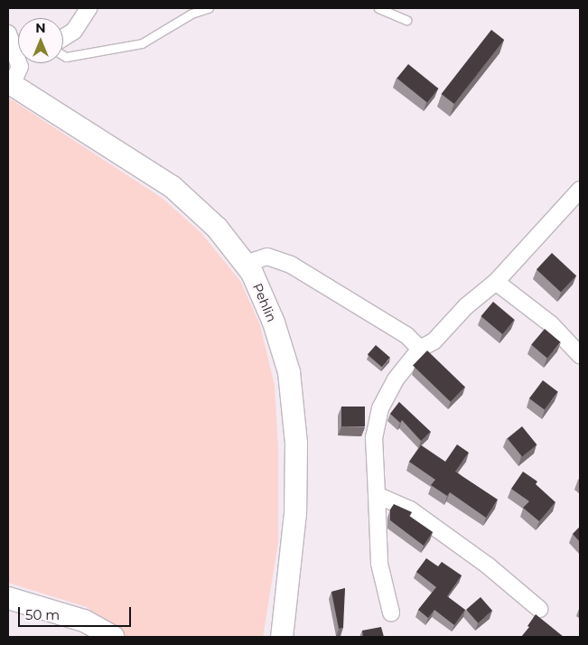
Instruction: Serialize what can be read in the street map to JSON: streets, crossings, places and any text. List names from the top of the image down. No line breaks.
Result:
{"streets":{"main road":["Pehlin"]},"scale_bar":"50 m","north":"top"}
